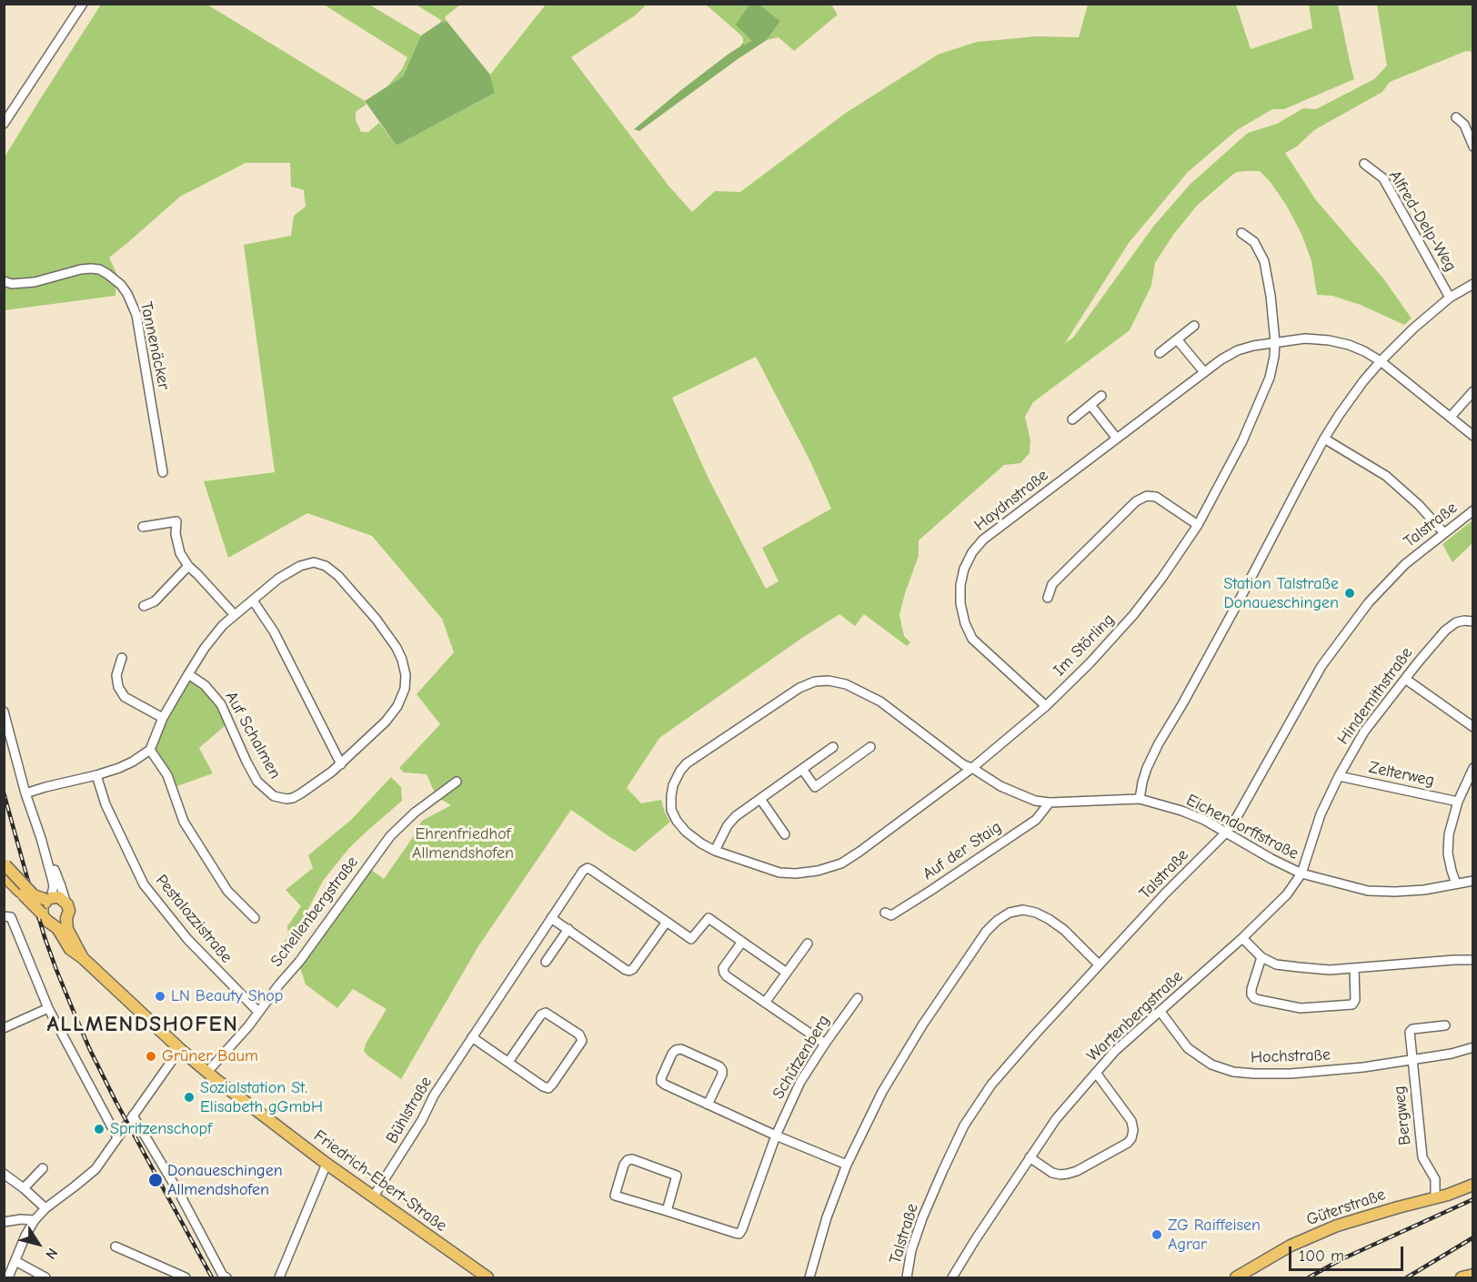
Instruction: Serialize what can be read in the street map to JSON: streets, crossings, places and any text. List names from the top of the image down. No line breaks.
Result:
{"streets":{"main road":["Friedrich-Ebert-Straße","Güterstraße"],"street":["Alfred-Delp-Weg","Tannenäcker","Haydnstraße","Talstraße","Im Störling","Hindemithstraße","Auf Schalmen","Zelterweg","Eichendorffstraße","Auf der Staig","Schellenbergstraße","Pestalozzistraße","Wartenbergstraße","Hochstraße","Schützenberg","Bühlstraße","Bergweg"]},"crossings":[["Haydnstraße","Im Störling"],["Talstraße","Eichendorffstraße"],["Im Störling","Eichendorffstraße"],["Hindemithstraße","Zelterweg"],["Hindemithstraße","Eichendorffstraße"],["Hindemithstraße","Wartenbergstraße"],["Eichendorffstraße","Auf der Staig"],["Eichendorffstraße","Wartenbergstraße"],["Schellenbergstraße","Pestalozzistraße"],["Schellenbergstraße","Friedrich-Ebert-Straße"],["Wartenbergstraße","Hochstraße"],["Hochstraße","Bergweg"],["Bühlstraße","Friedrich-Ebert-Straße"],["Bergweg","Güterstraße"]],"districts":["ALLMENDSHOFEN"],"parks":["Ehrenfriedhof Allmendshofen"],"places":["Station Talstraße Donaueschingen","LN Beauty Shop","Grüner Baum","Sozialstation St. Elisabeth gGmbH","Spritzenschopf","Donaueschingen Allmendshofen","ZG Raiffeisen Agrar"],"scale_bar":"100 m","north":"bottom right"}
